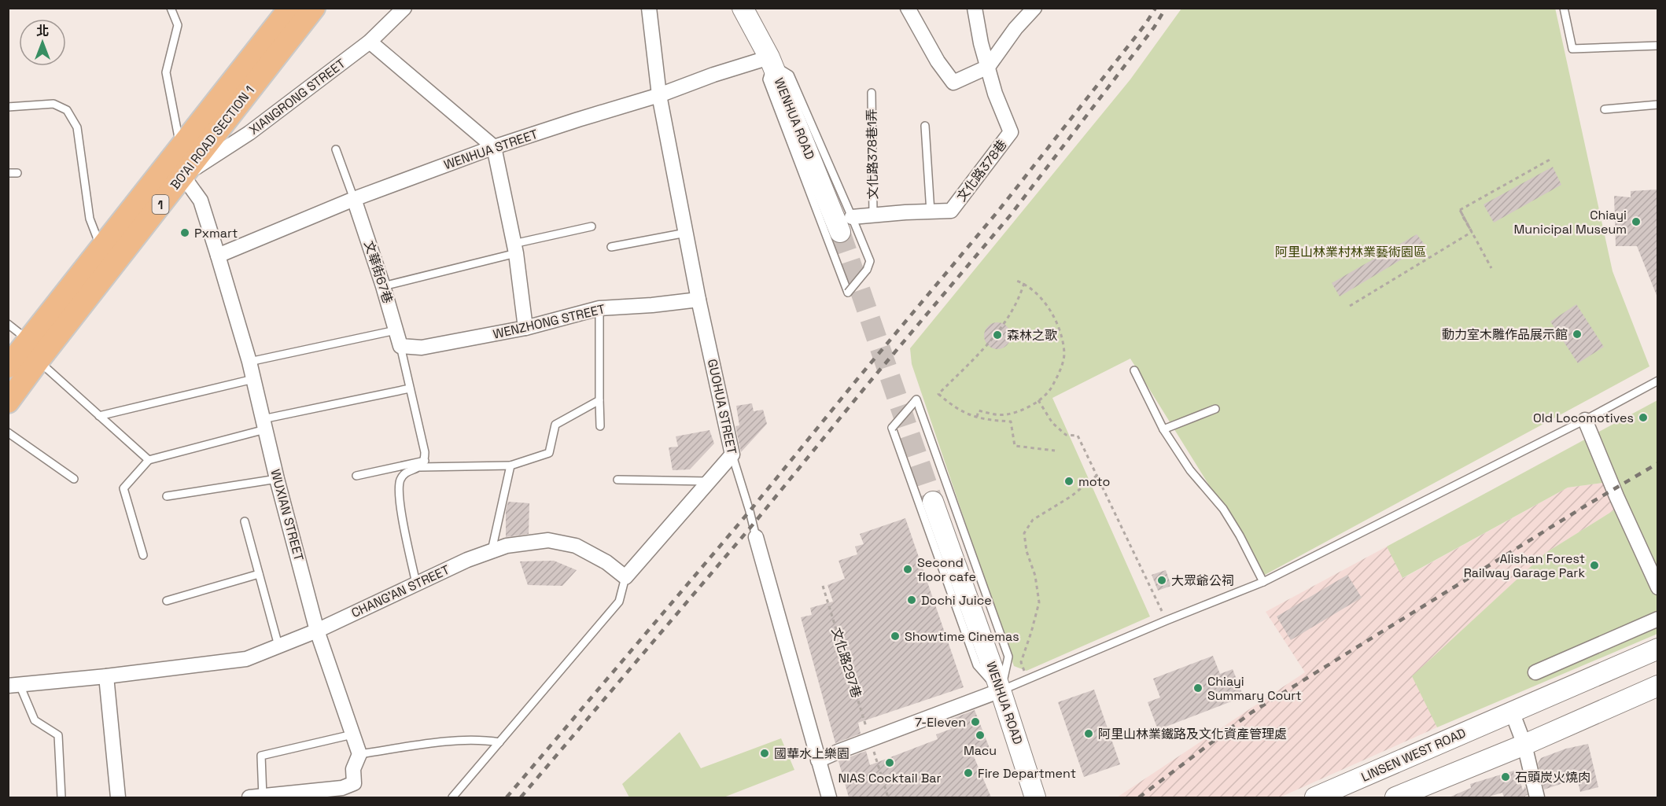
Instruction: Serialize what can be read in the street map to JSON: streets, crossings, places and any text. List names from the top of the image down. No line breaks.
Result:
{"streets":{"main road":["WENHUA ROAD","BO'AI ROAD SECTION 1","1","LINSEN WEST ROAD"],"street":["XIANGRONG STREET","WENHUA STREET","文化路378巷","文華街67巷","WENZHONG STREET","GUOHUA STREET","WUXIAN STREET","CHANG'AN STREET"],"lane":["文化路378巷1弄"],"path":["文化路297巷"]},"crossings":[["XIANGRONG STREET","BO'AI ROAD SECTION 1"],["XIANGRONG STREET","WUXIAN STREET"],["WENHUA ROAD","WENHUA STREET"],["BO'AI ROAD SECTION 1","WUXIAN STREET"],["WENHUA STREET","文華街67巷"],["WENHUA STREET","GUOHUA STREET"],["WENHUA STREET","WUXIAN STREET"],["文化路378巷1弄","文化路378巷"],["文華街67巷","WENZHONG STREET"],["WENZHONG STREET","GUOHUA STREET"],["WUXIAN STREET","CHANG'AN STREET"]],"parks":["阿里山林業村林業藝術園區"],"places":["Chiayi Municipal Museum","Pxmart","動力室木雕作品展示館","森林之歌","Old Locomotives","moto","Alishan Forest Railway Garage Park","Second floor cafe","大眾爺公祠","Dochi Juice","Showtime Cinemas","Chiayi Summary Court","7-Eleven","阿里山林業鐵路及文化資產管理處","Macu","國華水上樂園","NIAS Cocktail Bar","Fire Department","石頭炭火燒肉"],"north":"top"}
